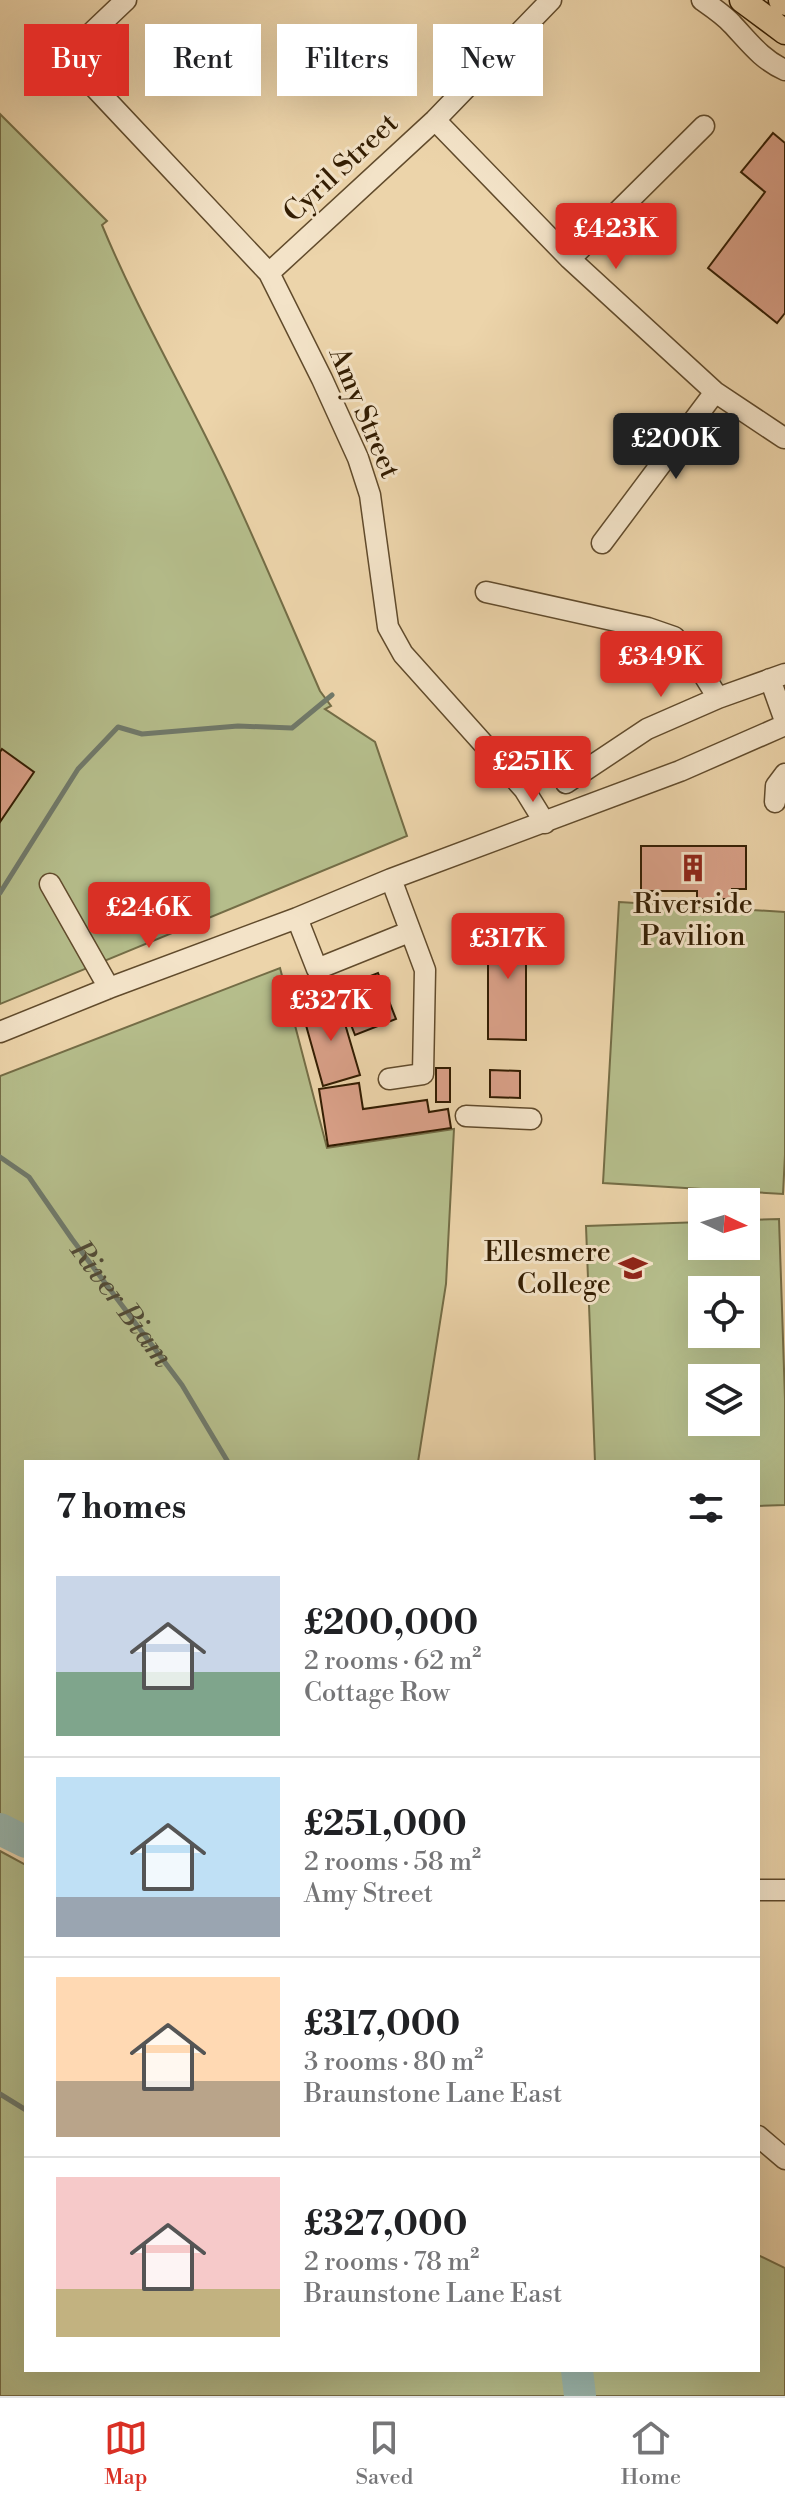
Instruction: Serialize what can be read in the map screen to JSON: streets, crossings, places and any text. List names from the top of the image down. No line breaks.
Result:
{"streets":{"street":["Cyril Street","Amy Street"]},"crossings":[["Cyril Street","Amy Street"]],"water":["River Biam"],"places":{"building":["Riverside Pavilion"],"school or university":["Ellesmere College"]},"north":"right","page":{"chip":["Buy","Rent","Filters","New"],"price":["£423K","£200K","£349K","£251K","£246K","£317K","£327K"],"heading":"7 homes","list":[{"name":"£200,000","note":"2 rooms · 62 m² · Cottage Row"},{"name":"£251,000","note":"2 rooms · 58 m² · Amy Street"},{"name":"£317,000","note":"3 rooms · 80 m² · Braunstone Lane East"},{"name":"£327,000","note":"2 rooms · 78 m² · Braunstone Lane East"}],"tabs":["Map","Saved","Home"]}}
